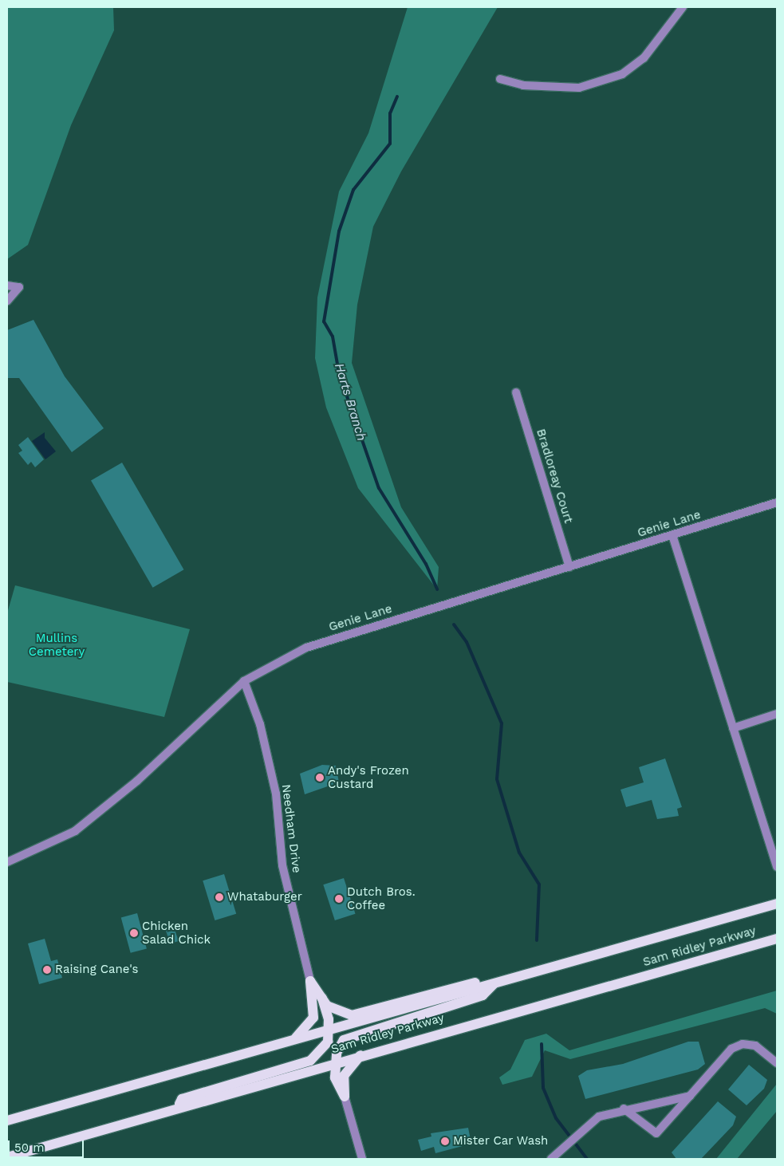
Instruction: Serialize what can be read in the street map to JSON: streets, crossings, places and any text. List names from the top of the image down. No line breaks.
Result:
{"streets":{"main road":["Sam Ridley Parkway"],"street":["Bradloreay Court","Genie Lane","Needham Drive"]},"crossings":[["Bradloreay Court","Genie Lane"],["Genie Lane","Needham Drive"]],"water":["Harts Branch"],"parks":["Mullins Cemetery"],"places":["Andy's Frozen Custard","Whataburger","Dutch Bros. Coffee","Chicken Salad Chick","Raising Cane's","Mister Car Wash"],"scale_bar":"50 m"}
